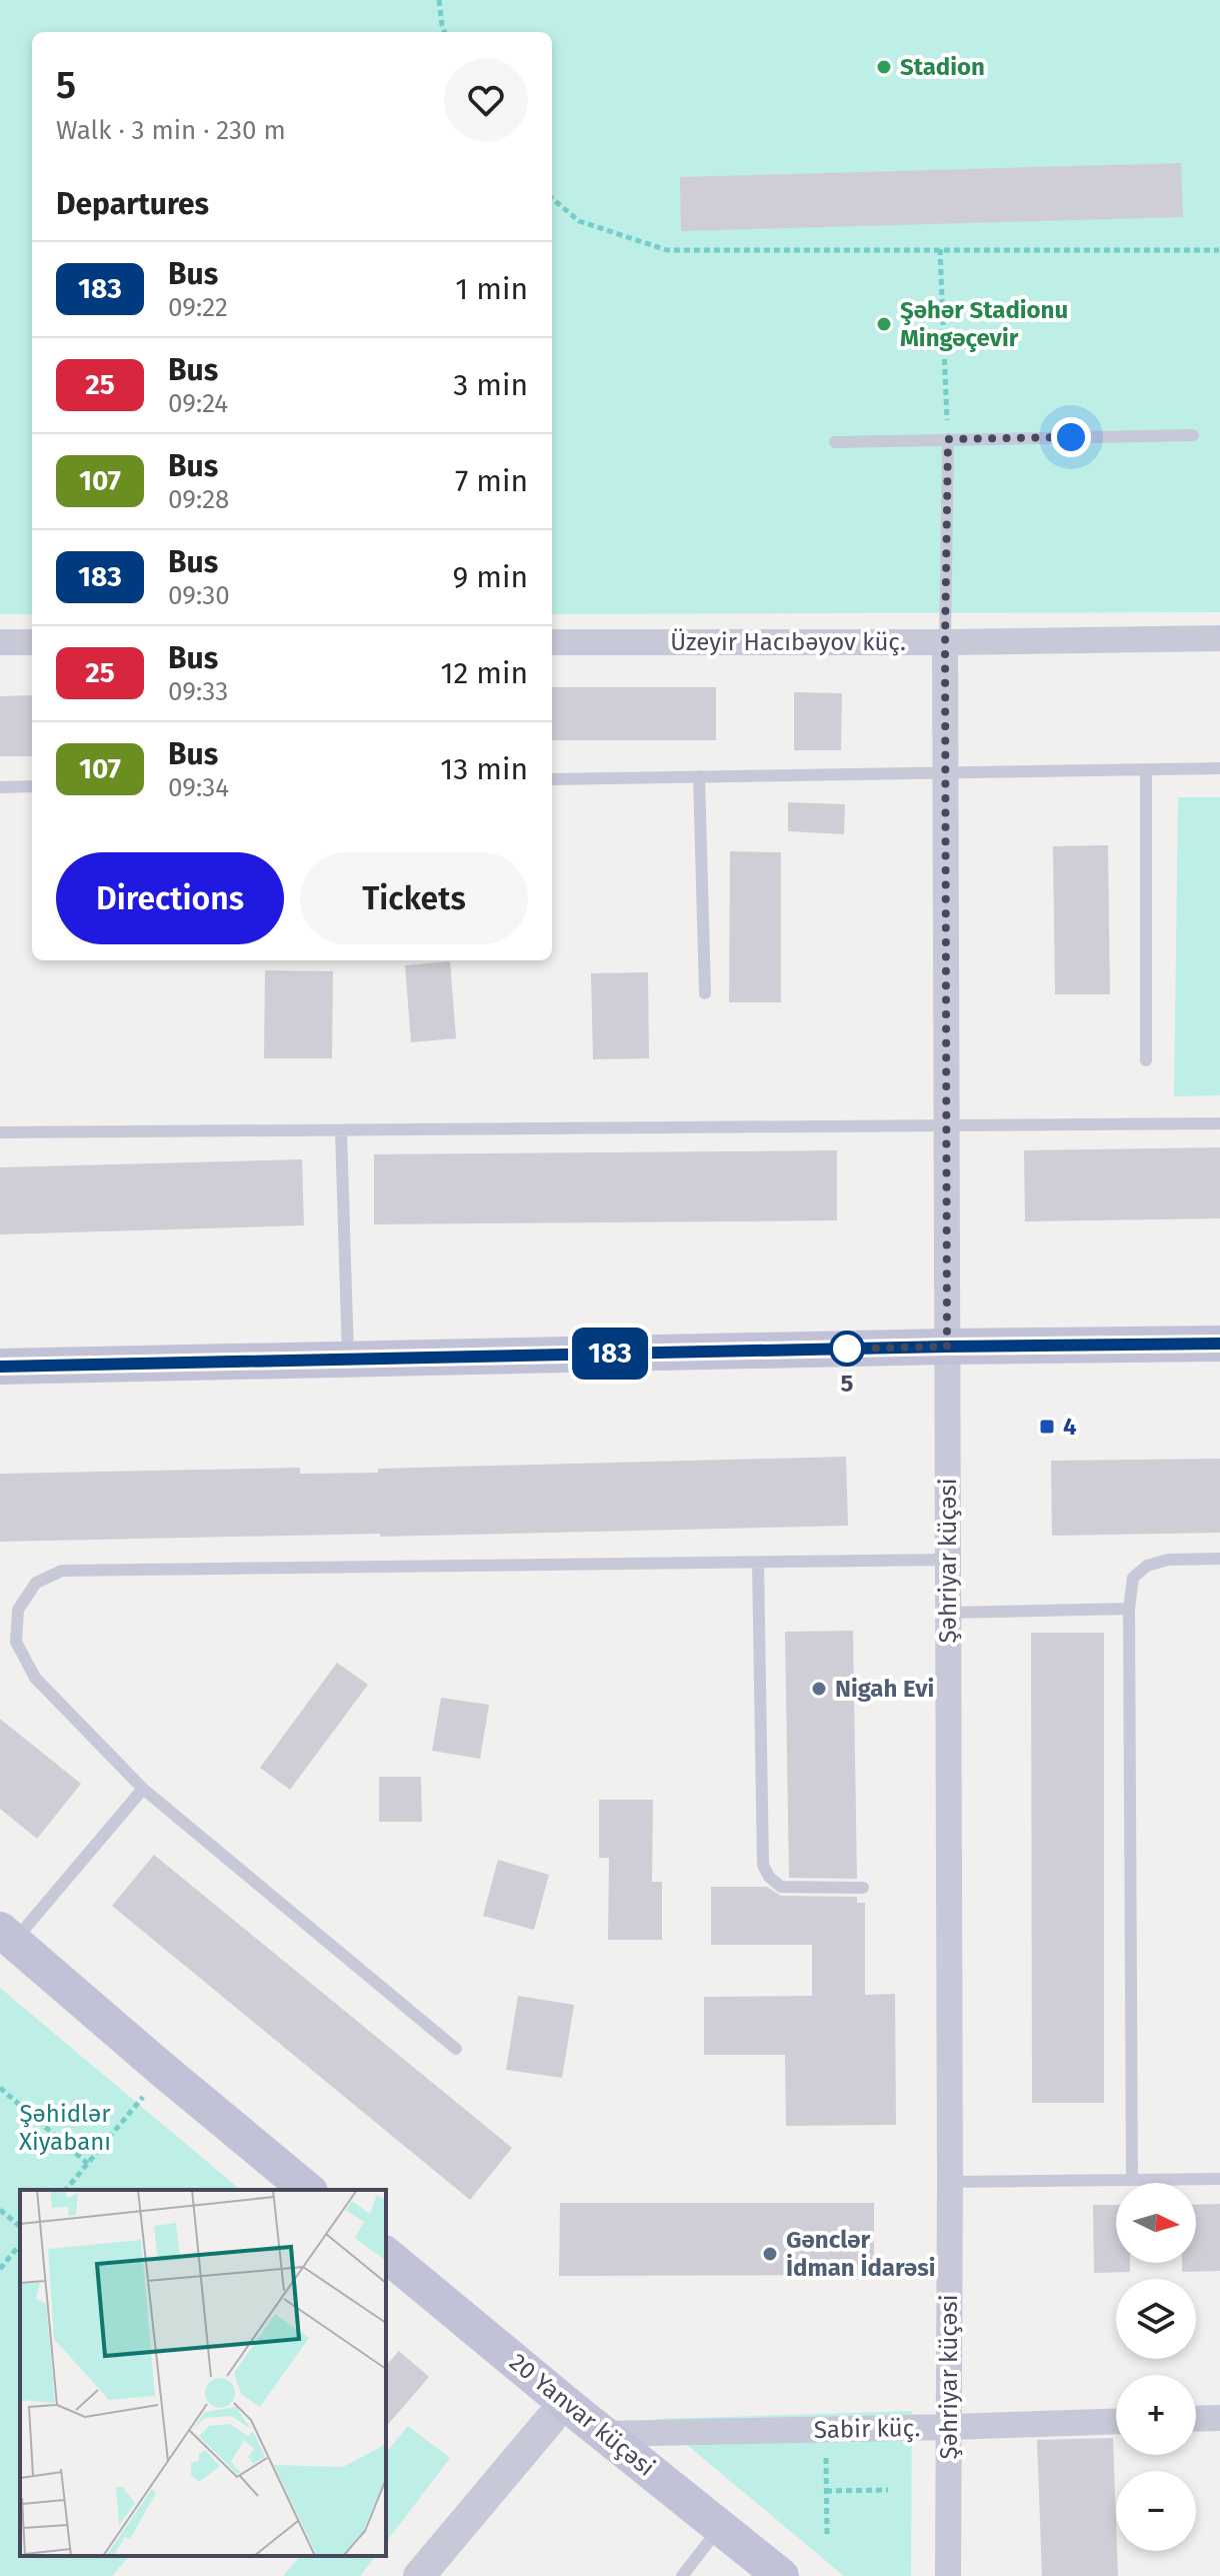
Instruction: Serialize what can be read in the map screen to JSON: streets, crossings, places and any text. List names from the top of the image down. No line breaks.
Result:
{"streets":{"main road":["20 Yanvar küçəsi"],"street":["Üzeyir Hacıbəyov küç.","Şəhriyar küçəsi","Sabir küç."]},"crossings":[["Üzeyir Hacıbəyov küç.","Şəhriyar küçəsi"],["Şəhriyar küçəsi","Sabir küç."],["20 Yanvar küçəsi","Sabir küç."]],"parks":["Şəhidlər Xiyabanı"],"places":{"other":["Stadion","Şəhər Stadionu Mingəçevir","5","Nigah Evi","Gənclər İdman İdarəsi"],"transit":["4"]},"lines":["bus line 183"],"north":"right","page":{"on_map":"183","heading":[["5","Walk · 3 min · 230 m"],"Departures"],"list":[{"mark":"183","name":"Bus","note":"09:22","value":"1 min"},{"mark":"25","name":"Bus","note":"09:24","value":"3 min"},{"mark":"107","name":"Bus","note":"09:28","value":"7 min"},{"mark":"183","name":"Bus","note":"09:30","value":"9 min"},{"mark":"25","name":"Bus","note":"09:33","value":"12 min"},{"mark":"107","name":"Bus","note":"09:34","value":"13 min"}],"buttons":["Directions","Tickets"],"map_buttons":["+","−"]}}
